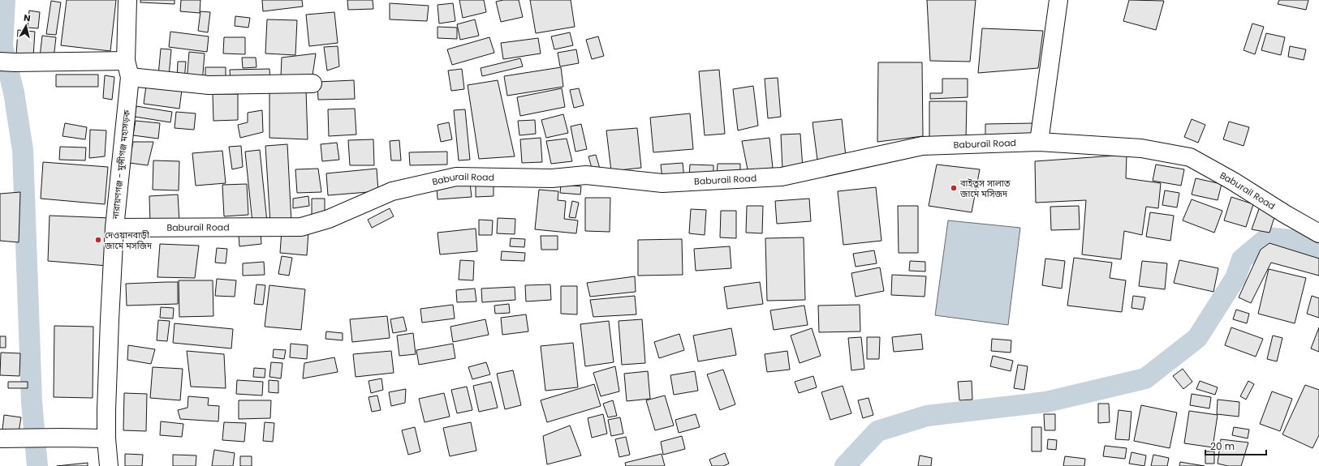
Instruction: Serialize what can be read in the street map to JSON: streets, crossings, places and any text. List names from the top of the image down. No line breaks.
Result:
{"streets":{"street":["Baburail Road","নারায়ণগঞ্জ - মুন্সীগঞ্জ মহাসড়ক"]},"crossings":[["Baburail Road","নারায়ণগঞ্জ - মুন্সীগঞ্জ মহাসড়ক"]],"places":["বাইতুস সালাত জামে মসিজদ","দেওয়ানবাড়ী জামে মসজিদ"],"scale_bar":"20 m","north":"top"}
